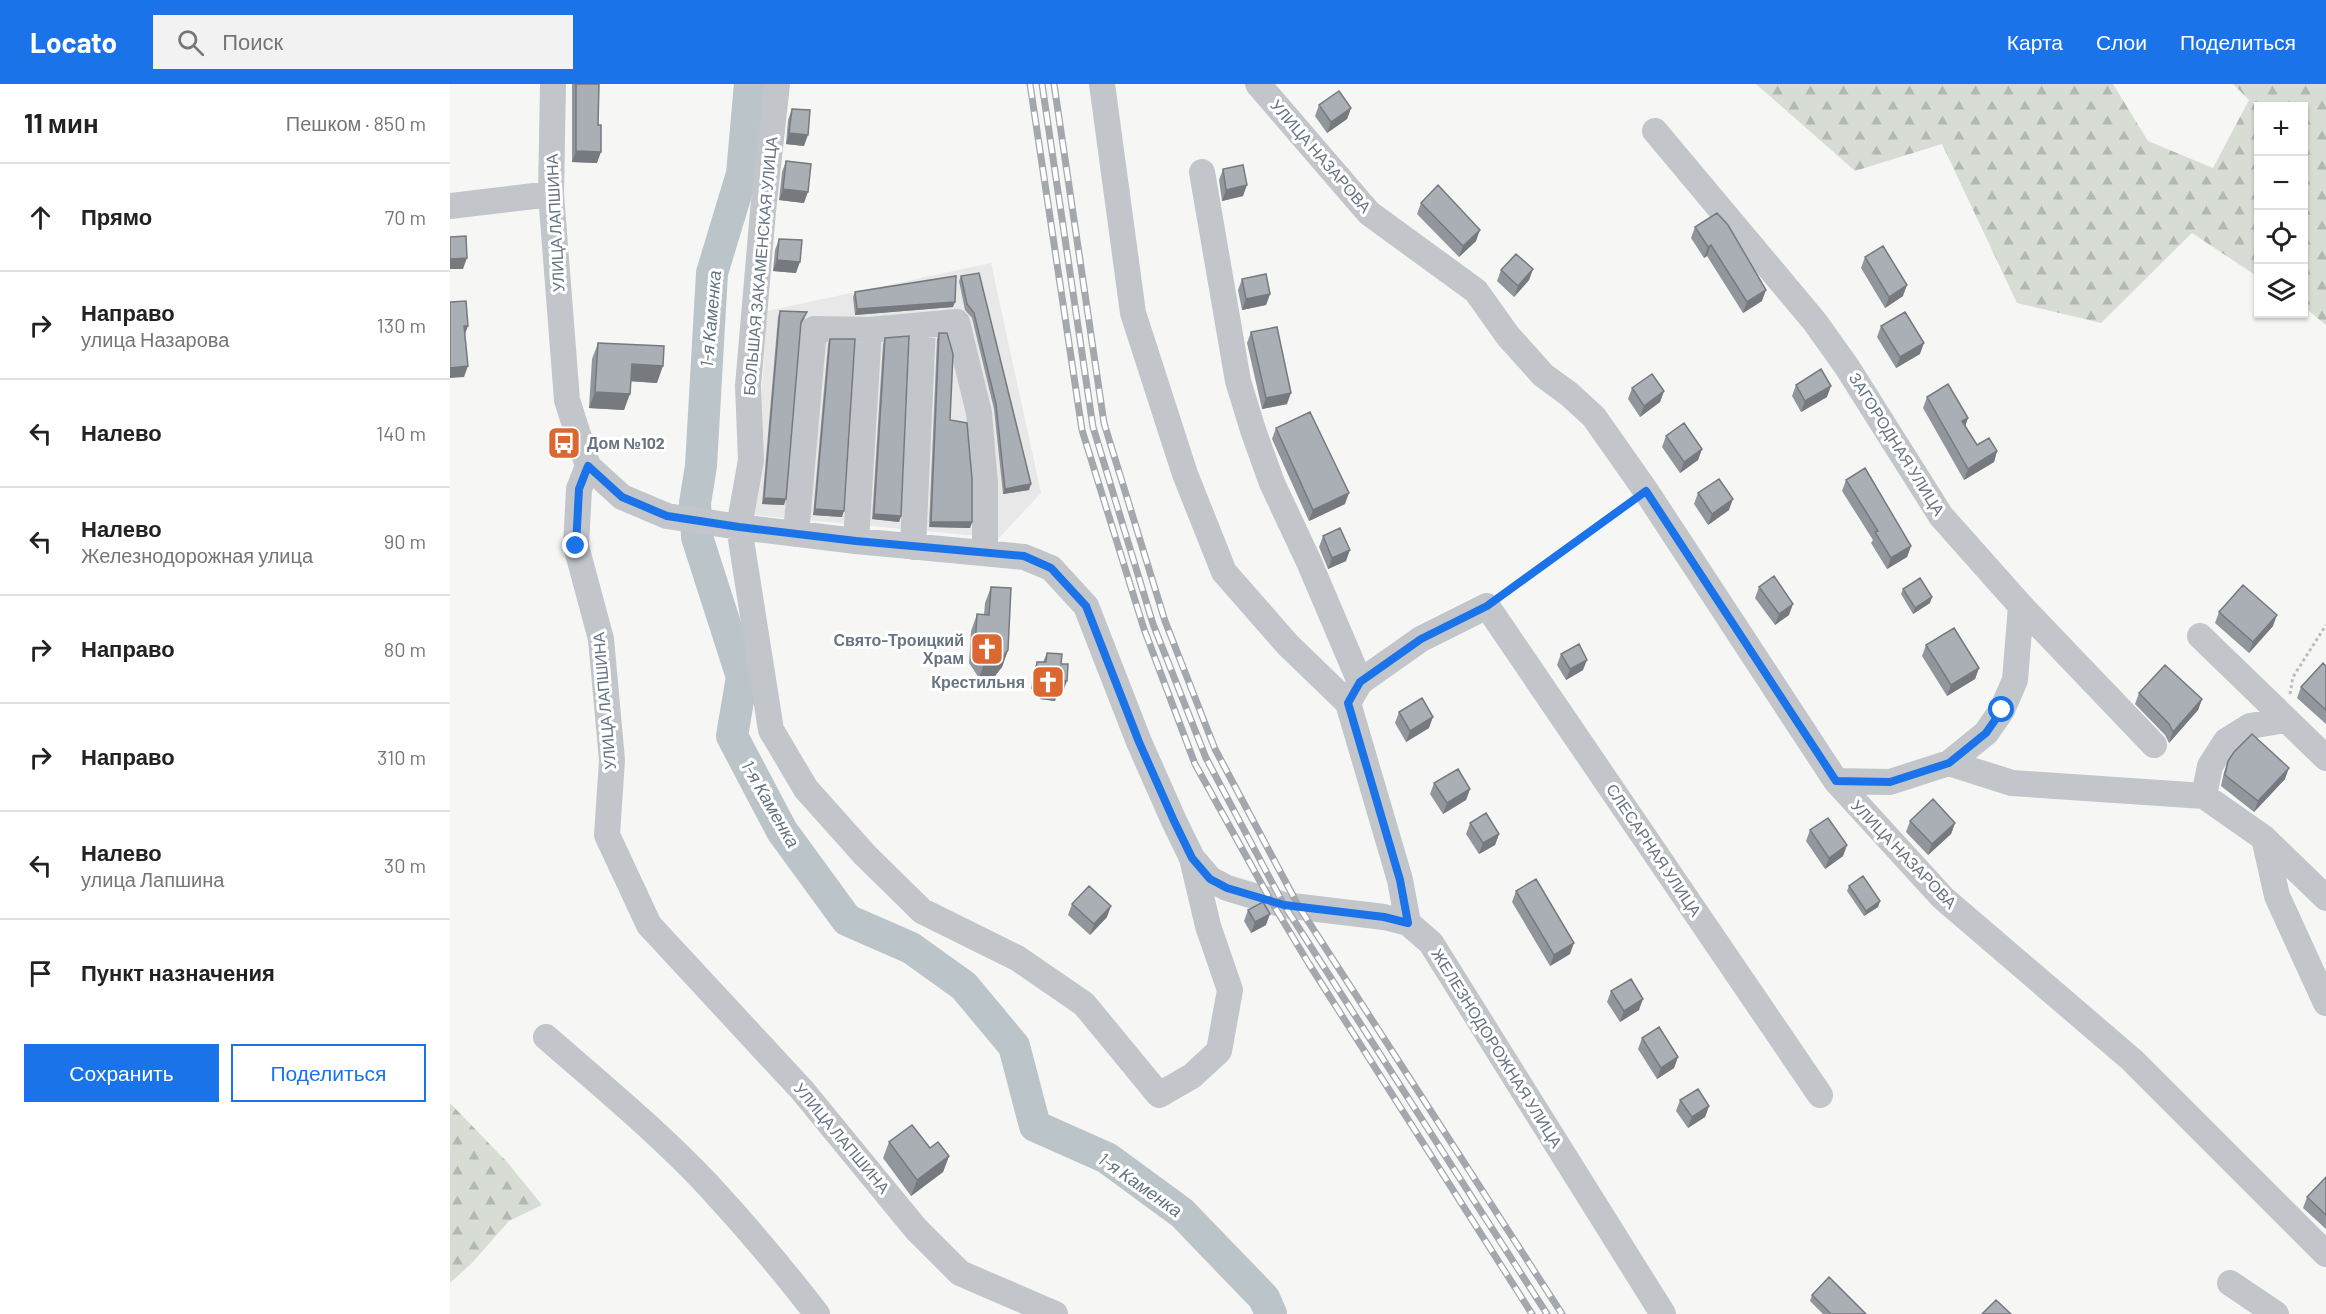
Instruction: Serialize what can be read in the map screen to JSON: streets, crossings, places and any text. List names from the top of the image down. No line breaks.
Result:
{"streets":{"street":["УЛИЦА НАЗАРОВА","УЛИЦА ЛАПШИНА","БОЛЬШАЯ ЗАКАМЕНСКАЯ УЛИЦА","ЗАГОРОДНАЯ УЛИЦА","СЛЕСАРНАЯ УЛИЦА","ЖЕЛЕЗНОДОРОЖНАЯ УЛИЦА"]},"water":["1-я Каменка"],"places":{"bus stop":["Дом №102"],"church":["Свято-Троицкий Храм","Крестильня"]},"page":{"header":"Locato","search":"Поиск","nav":["Карта","Слои","Поделиться"],"heading":["11 мин","Пешком · 850 m"],"map_buttons":["+","−"],"list":[["Прямо","70 m"],["Направо","улица Назарова","130 m"],["Налево","140 m"],["Налево","Железнодорожная улица","90 m"],["Направо","80 m"],["Направо","310 m"],["Налево","улица Лапшина","30 m"],"Пункт назначения"],"buttons":["Сохранить","Поделиться"]}}
